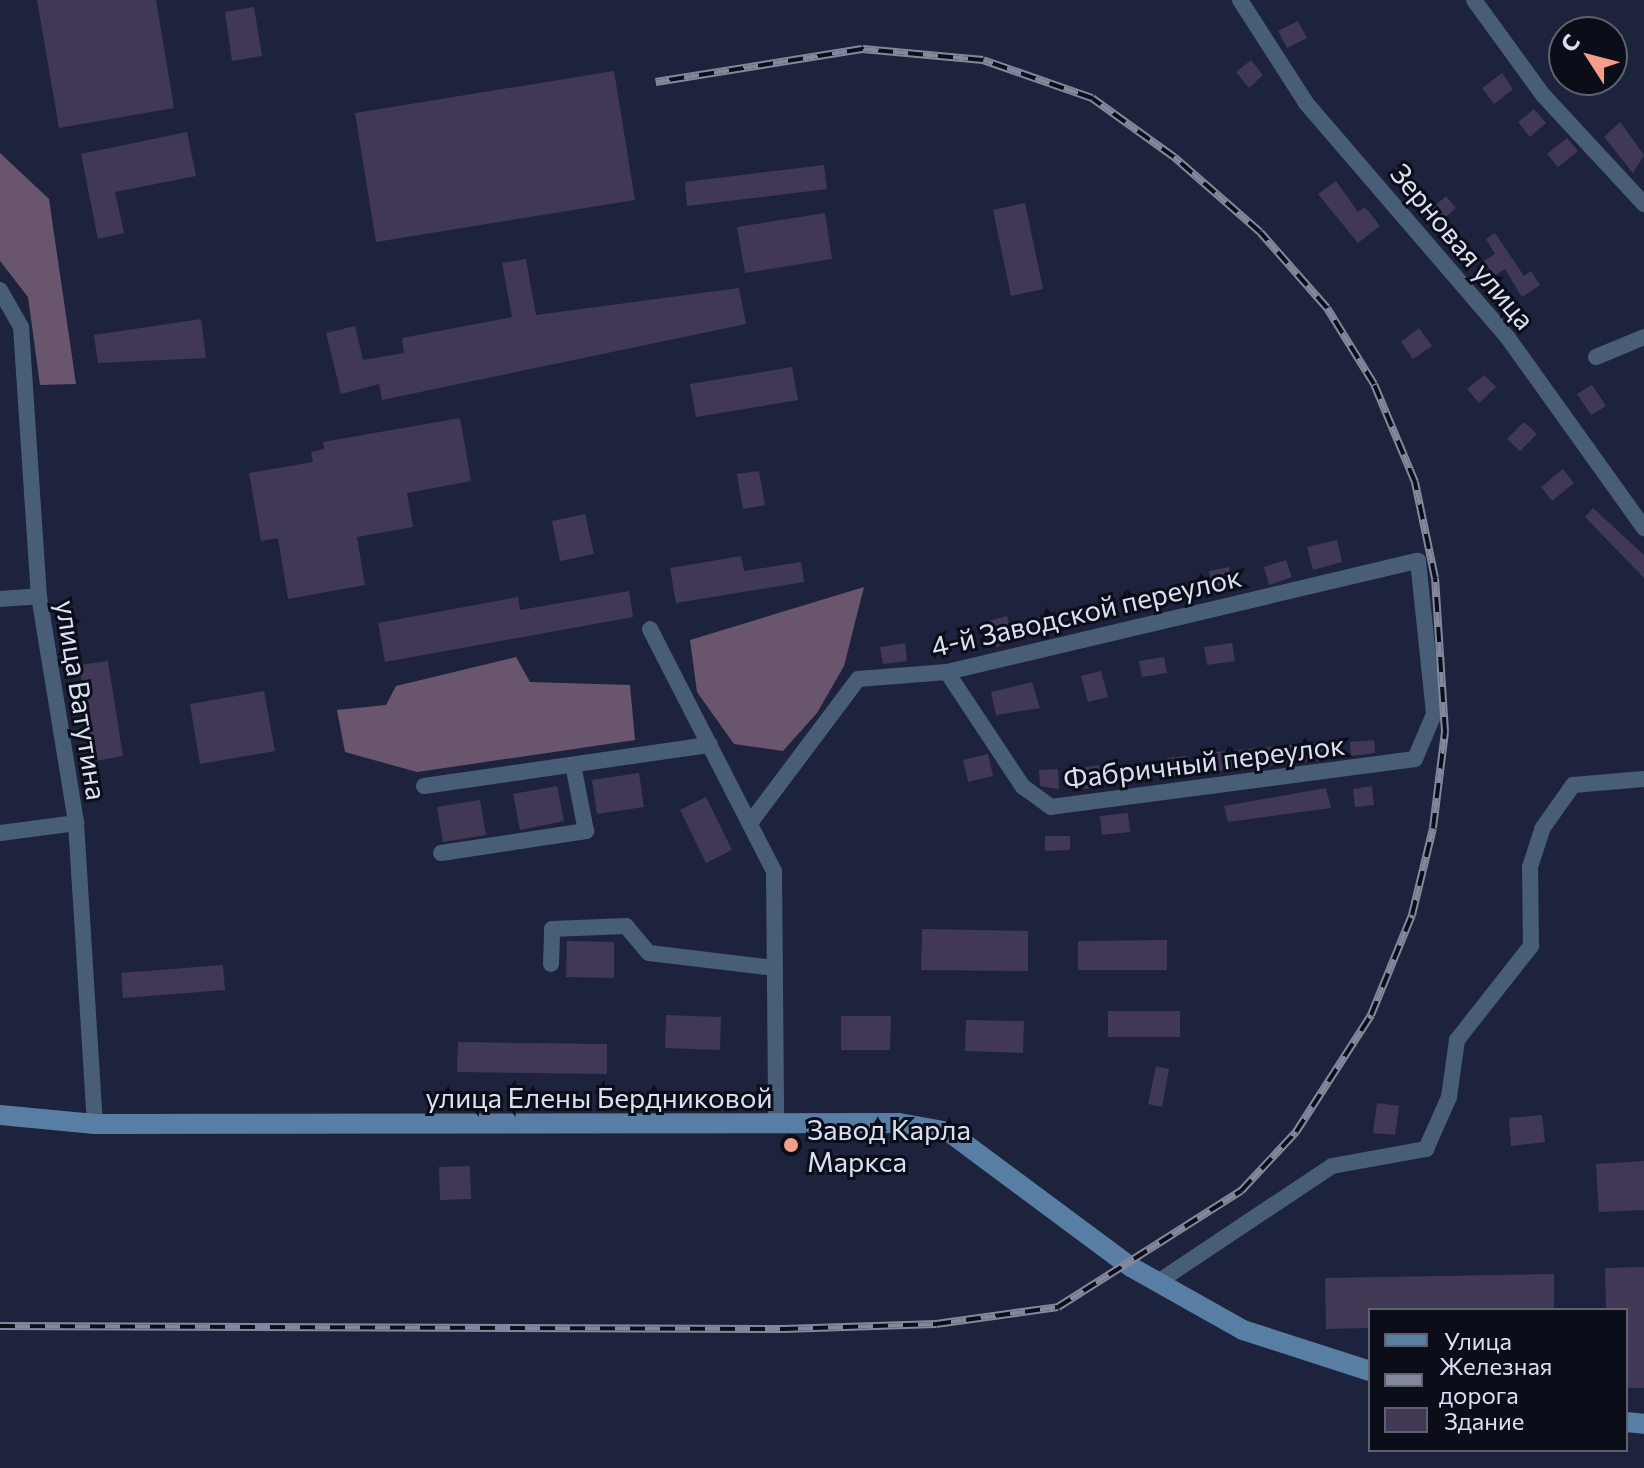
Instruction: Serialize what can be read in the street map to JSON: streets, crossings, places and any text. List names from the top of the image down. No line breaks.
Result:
{"streets":{"street":["Зерновая улица","4-й Заводской переулок","улица Ватутина","Фабричный переулок","улица Елены Бердниковой"]},"crossings":[["4-й Заводской переулок","Фабричный переулок"],["улица Ватутина","улица Елены Бердниковой"]],"places":["Завод Карла Маркса"],"legend":["Улица","Железная дорога","Здание"],"north":"top left"}
